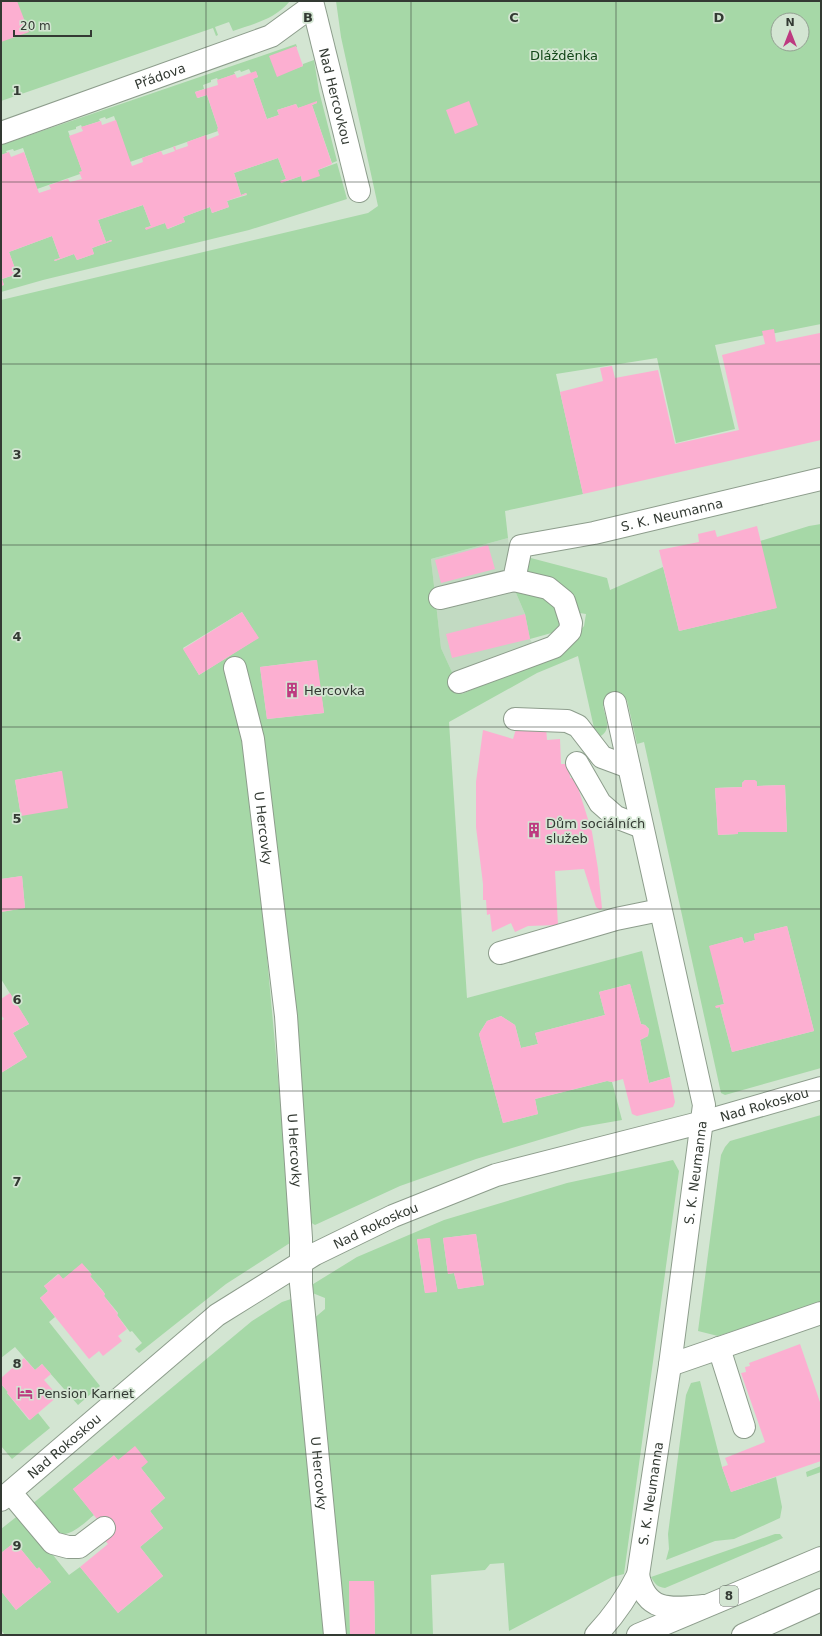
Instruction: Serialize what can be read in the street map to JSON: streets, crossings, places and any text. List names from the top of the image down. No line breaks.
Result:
{"streets":{"street":["Přádova","Nad Hercovkou","S. K. Neumanna","U Hercovky","Nad Rokoskou","8"]},"crossings":[["Přádova","Nad Hercovkou"],["S. K. Neumanna","Nad Rokoskou"],["U Hercovky","Nad Rokoskou"]],"parks":["Dlážděnka"],"places":{"building":["Hercovka","Dům sociálních služeb"],"hotel":["Pension Karnet"]},"scale_bar":"20 m","north":"top","grid":{"columns":["B","C","D"],"rows":["1","2","3","4","5","6","7","8","9"]}}
